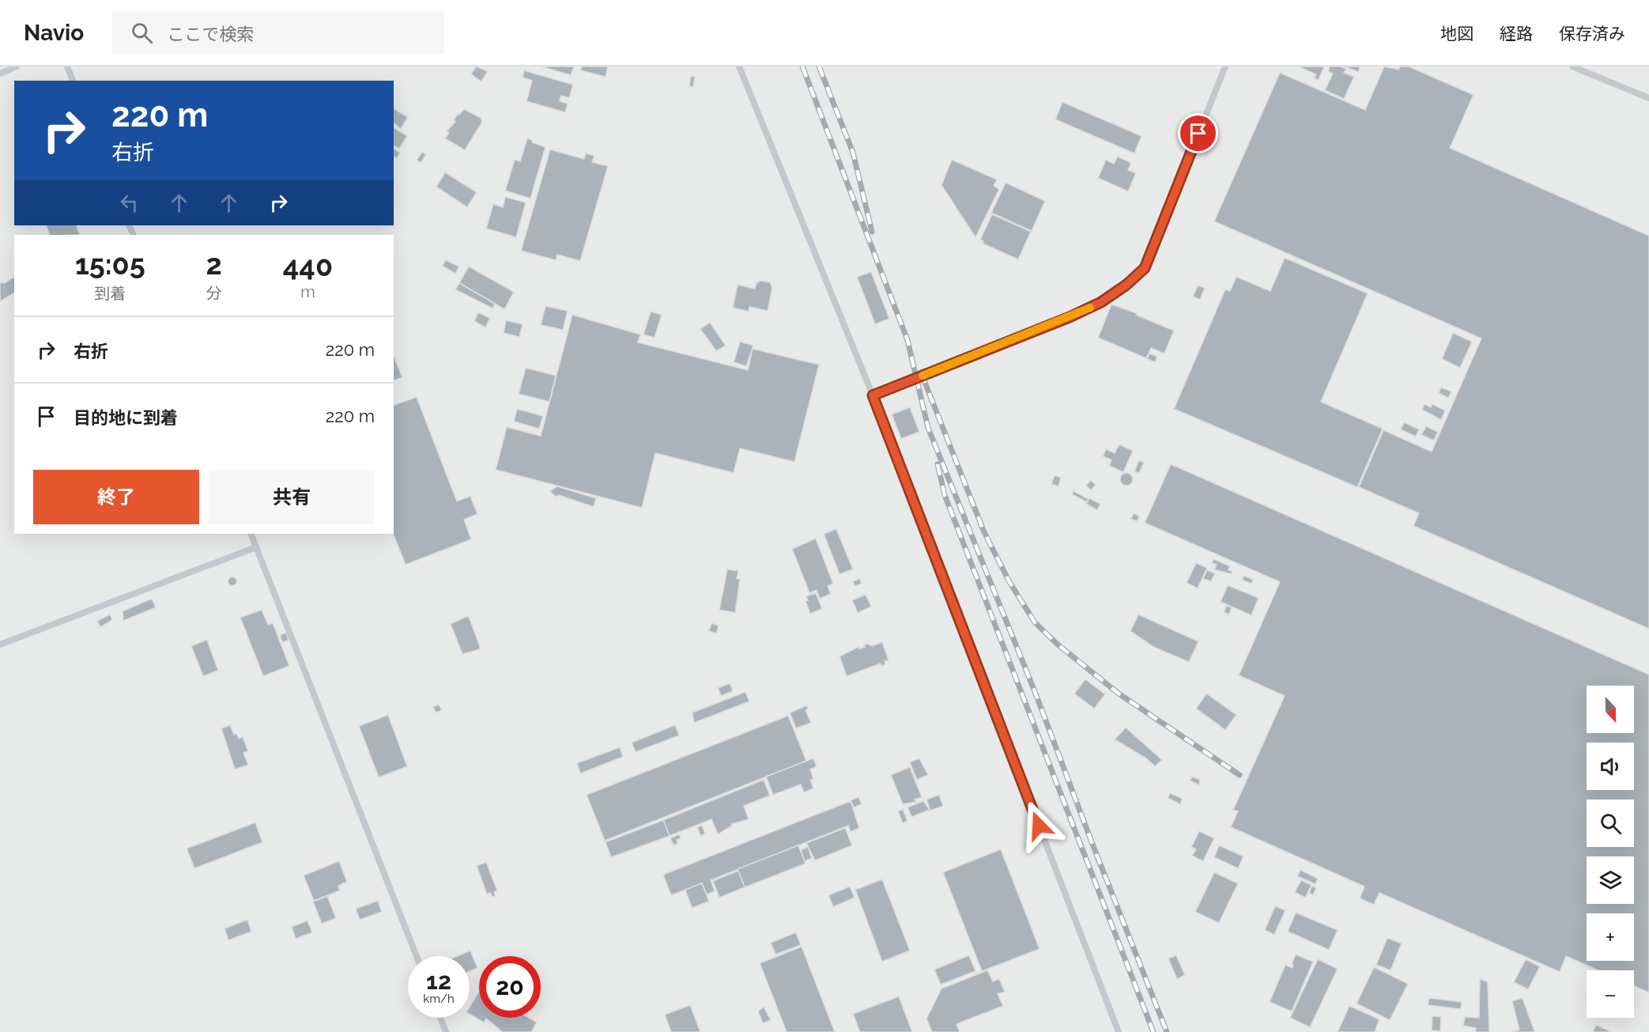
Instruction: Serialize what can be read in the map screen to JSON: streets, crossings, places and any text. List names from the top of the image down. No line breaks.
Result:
{"north":"bottom","page":{"header":"Navio","search":"ここで検索","nav":["地図","経路","保存済み"],"turn":["220 m","右折"],"eta":["15:05","到着","2","分","440","m"],"list":[{"name":"右折","value":"220 m"},{"name":"目的地に到着","value":"220 m"}],"buttons":["終了","共有"],"map_buttons":["+","−"],"speed":"12 km/h","limit":"20"}}
